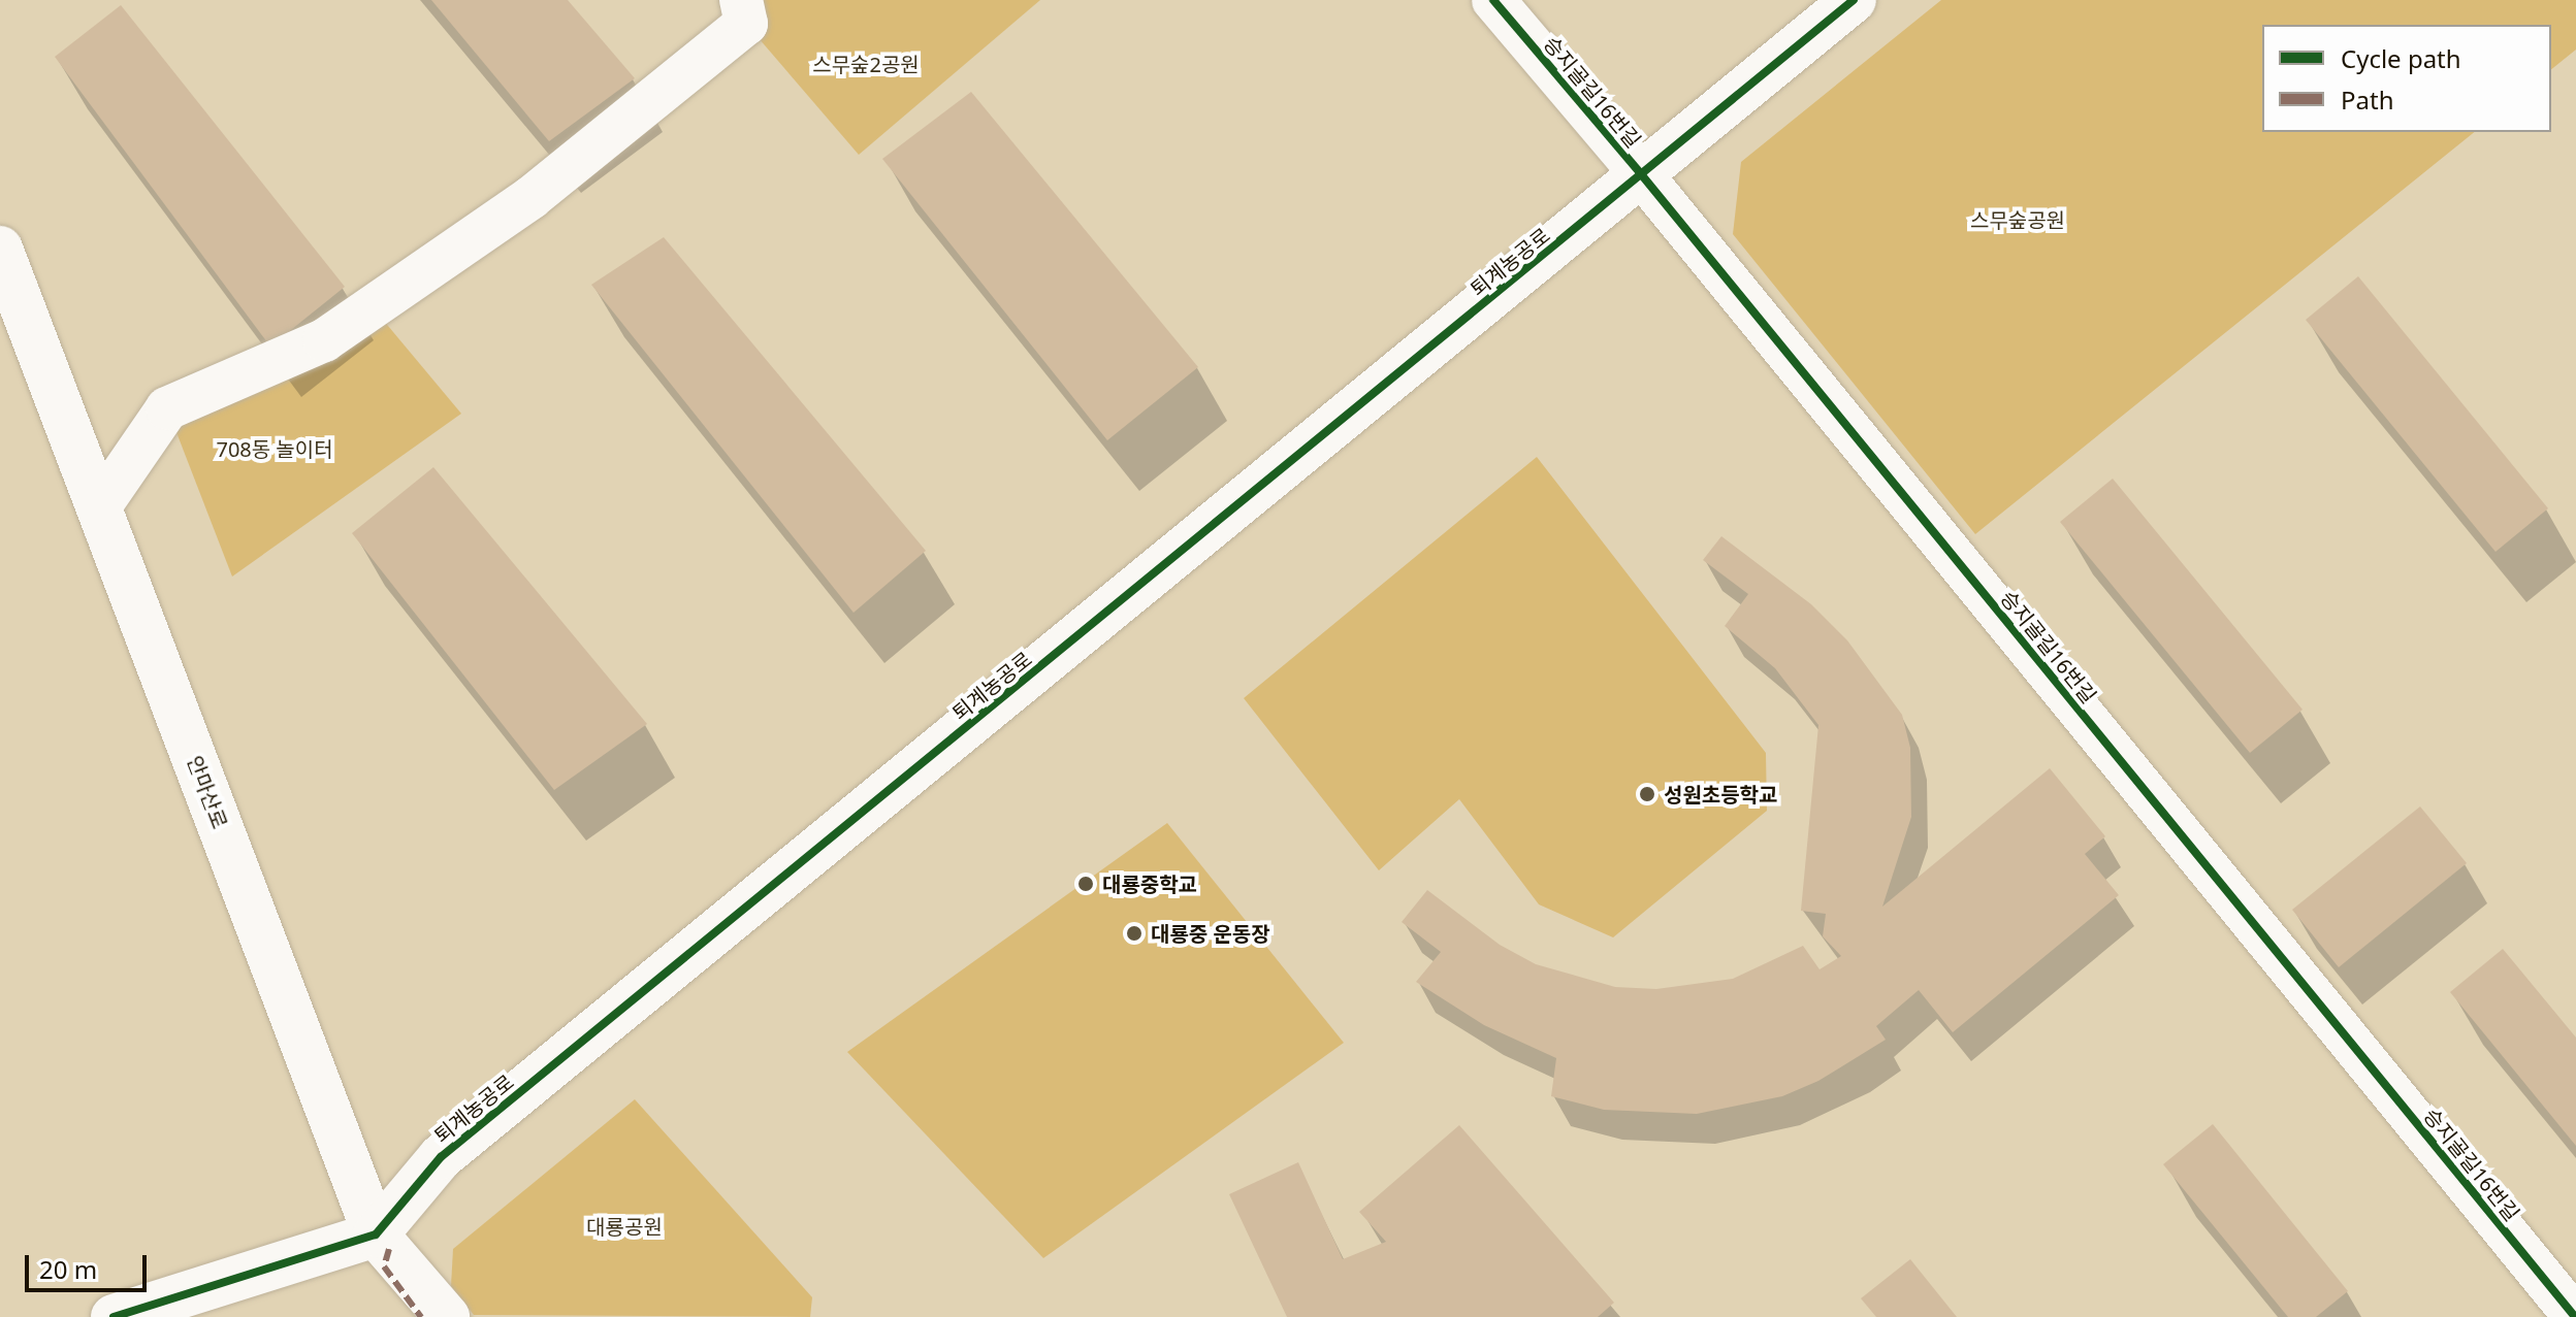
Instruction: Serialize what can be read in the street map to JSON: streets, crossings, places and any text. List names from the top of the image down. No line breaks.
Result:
{"streets":{"street":["승지골길16번길","퇴계농공로","안마산로"]},"crossings":[["승지골길16번길","퇴계농공로"],["퇴계농공로","안마산로"]],"parks":["스무숲2공원","스무숲공원","708동 놀이터","대룡공원"],"places":["성원초등학교","대룡중학교","대룡중 운동장"],"legend":["Cycle path","Path"],"scale_bar":"20 m"}
